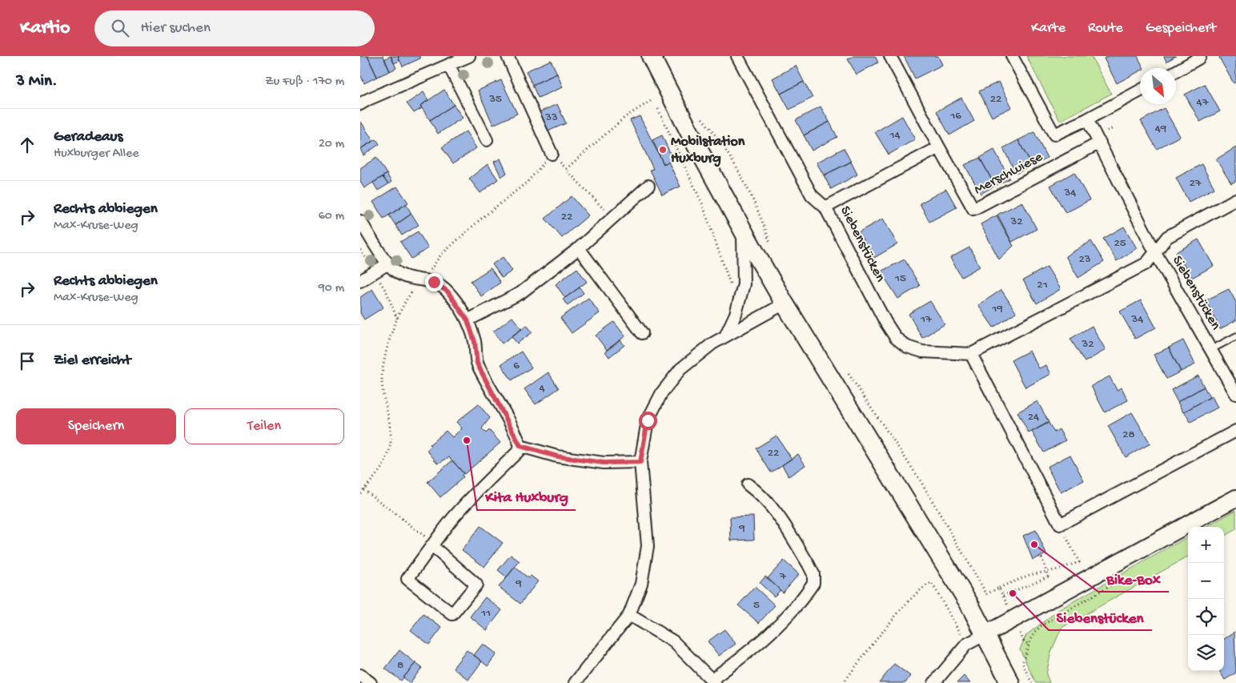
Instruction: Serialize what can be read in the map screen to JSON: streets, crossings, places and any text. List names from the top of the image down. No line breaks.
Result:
{"streets":{"street":["Merschwiese","Siebenstücken"]},"places":["Mobilstation Huxburg","Kita Huxburg","Bike-Box","Siebenstücken"],"house_numbers":["35","22","47","16","33","49","14","27","34","22","32","25","23","15","21","19","17","34","32","6","4","24","28","22","9","7","9","5","11","8"],"north":"bottom right","page":{"header":"Kartio","search":"Hier suchen","nav":["Karte","Route","Gespeichert"],"heading":["3 Min.","Zu Fuß · 170 m"],"list":[["Geradeaus","Huxburger Allee","20 m"],["Rechts abbiegen","Max-Kruse-Weg","60 m"],["Rechts abbiegen","Max-Kruse-Weg","90 m"],"Ziel erreicht"],"buttons":["Speichern","Teilen"],"map_buttons":["+","−"]}}
